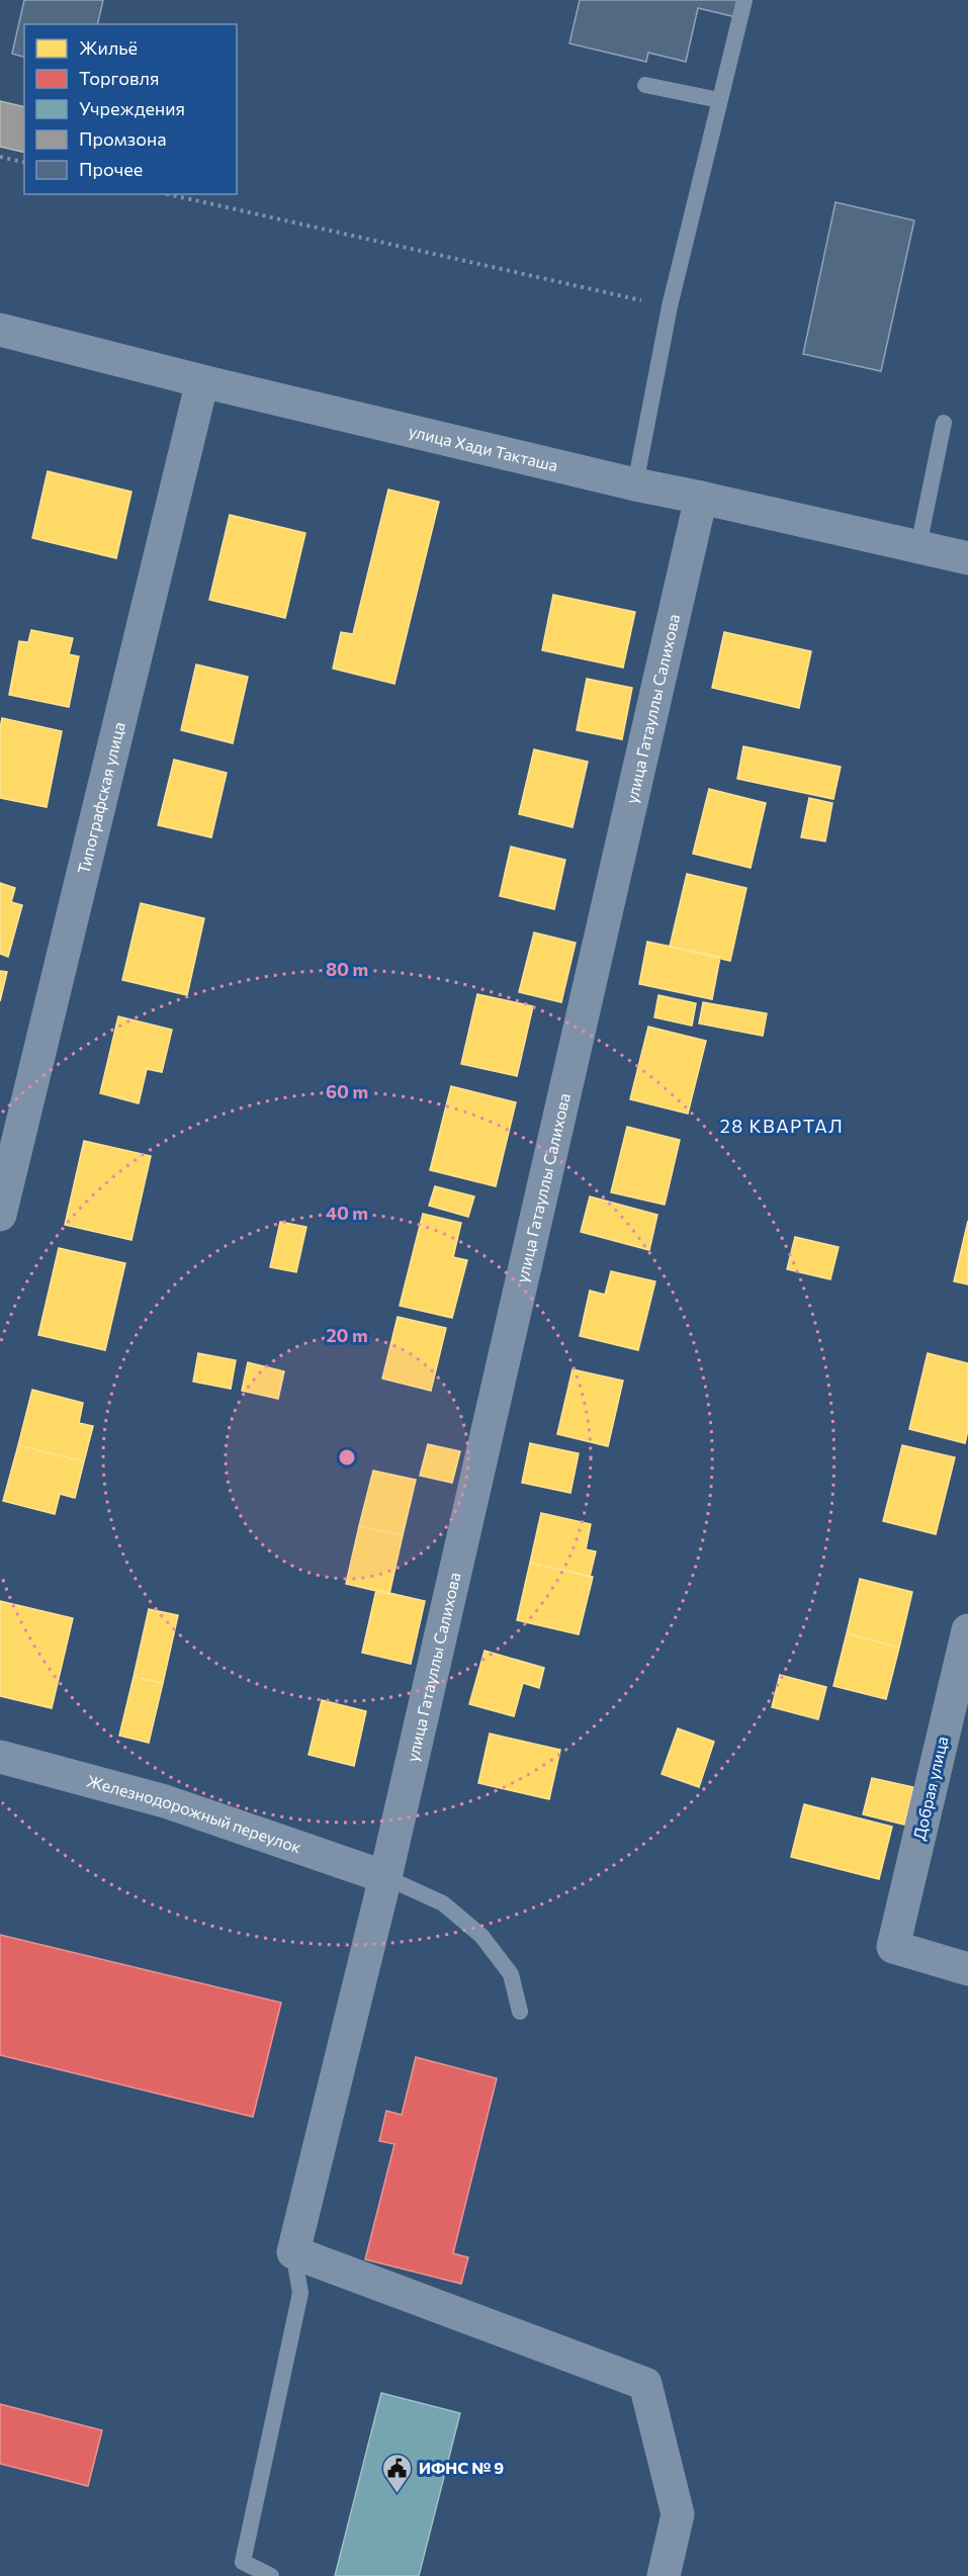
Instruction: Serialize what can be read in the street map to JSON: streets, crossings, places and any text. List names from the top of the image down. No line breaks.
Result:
{"streets":{"street":["улица Хади Такташа","улица Гатауллы Салихова","Типографская улица","Добрая улица","Железнодорожный переулок"]},"crossings":[["улица Хади Такташа","улица Гатауллы Салихова"],["улица Хади Такташа","Типографская улица"],["улица Гатауллы Салихова","Железнодорожный переулок"]],"districts":["28 КВАРТАЛ"],"places":{"public building":["ИФНС № 9"]},"legend":["Жильё","Торговля","Учреждения","Промзона","Прочее"],"rings":["80 m","60 m","40 m","20 m"]}
